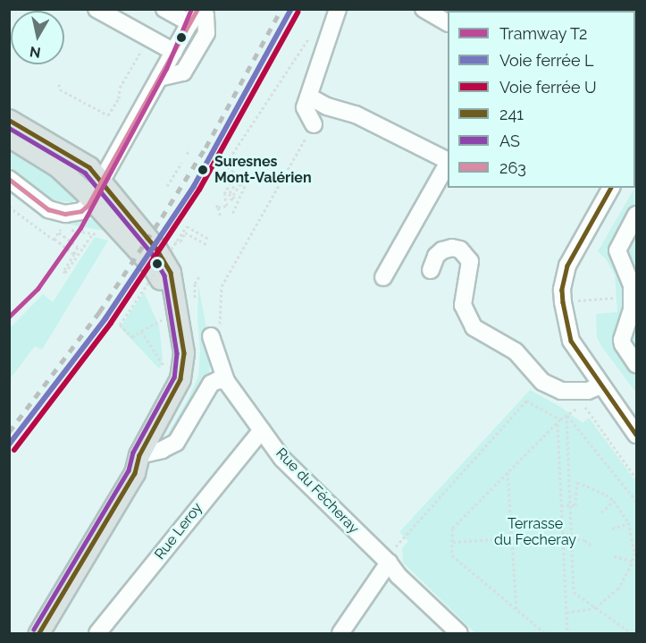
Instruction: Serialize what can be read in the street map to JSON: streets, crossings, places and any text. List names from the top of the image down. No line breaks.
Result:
{"streets":{"street":["Rue du Fécheray","Rue Leroy"]},"crossings":[["Rue du Fécheray","Rue Leroy"]],"parks":["Terrasse du Fecheray"],"places":["Suresnes Mont-Valérien"],"lines":["tram line T2","rail line L","transit line 263","rail line U","transit line 241","transit line AS"],"legend":["Tramway T2","Voie ferrée L","Voie ferrée U","241","AS","263"],"north":"bottom"}
